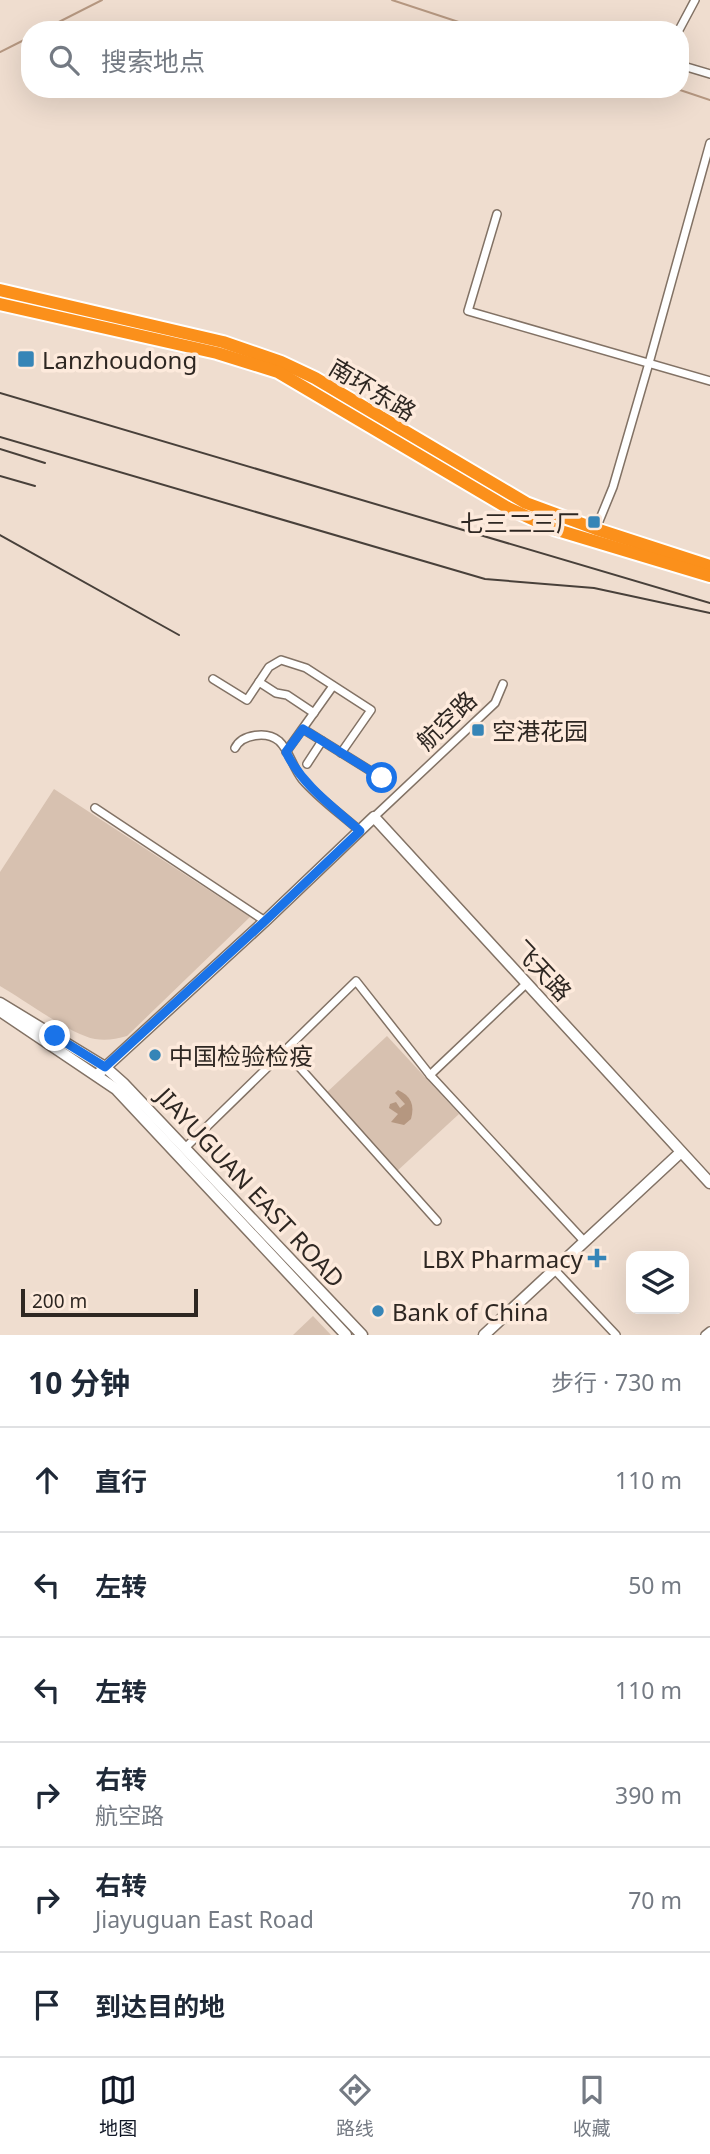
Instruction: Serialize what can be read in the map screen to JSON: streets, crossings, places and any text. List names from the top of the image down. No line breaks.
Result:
{"streets":{"highway":["南环东路"],"main road":["航空路","飞天路","JIAYUGUAN EAST ROAD"]},"crossings":[["航空路","飞天路"],["航空路","JIAYUGUAN EAST ROAD"]],"places":{"transit":["Lanzhoudong","七三二三厂","空港花园"],"other":["中国检验检疫","Bank of China"],"health":["LBX Pharmacy"]},"scale_bar":"200 m","page":{"search":"搜索地点","scale":"200 m","heading":["10 分钟","步行 · 730 m"],"list":[["直行","110 m"],["左转","50 m"],["左转","110 m"],["右转","航空路","390 m"],["右转","Jiayuguan East Road","70 m"],"到达目的地"],"nav":["地图","路线","收藏"]}}
